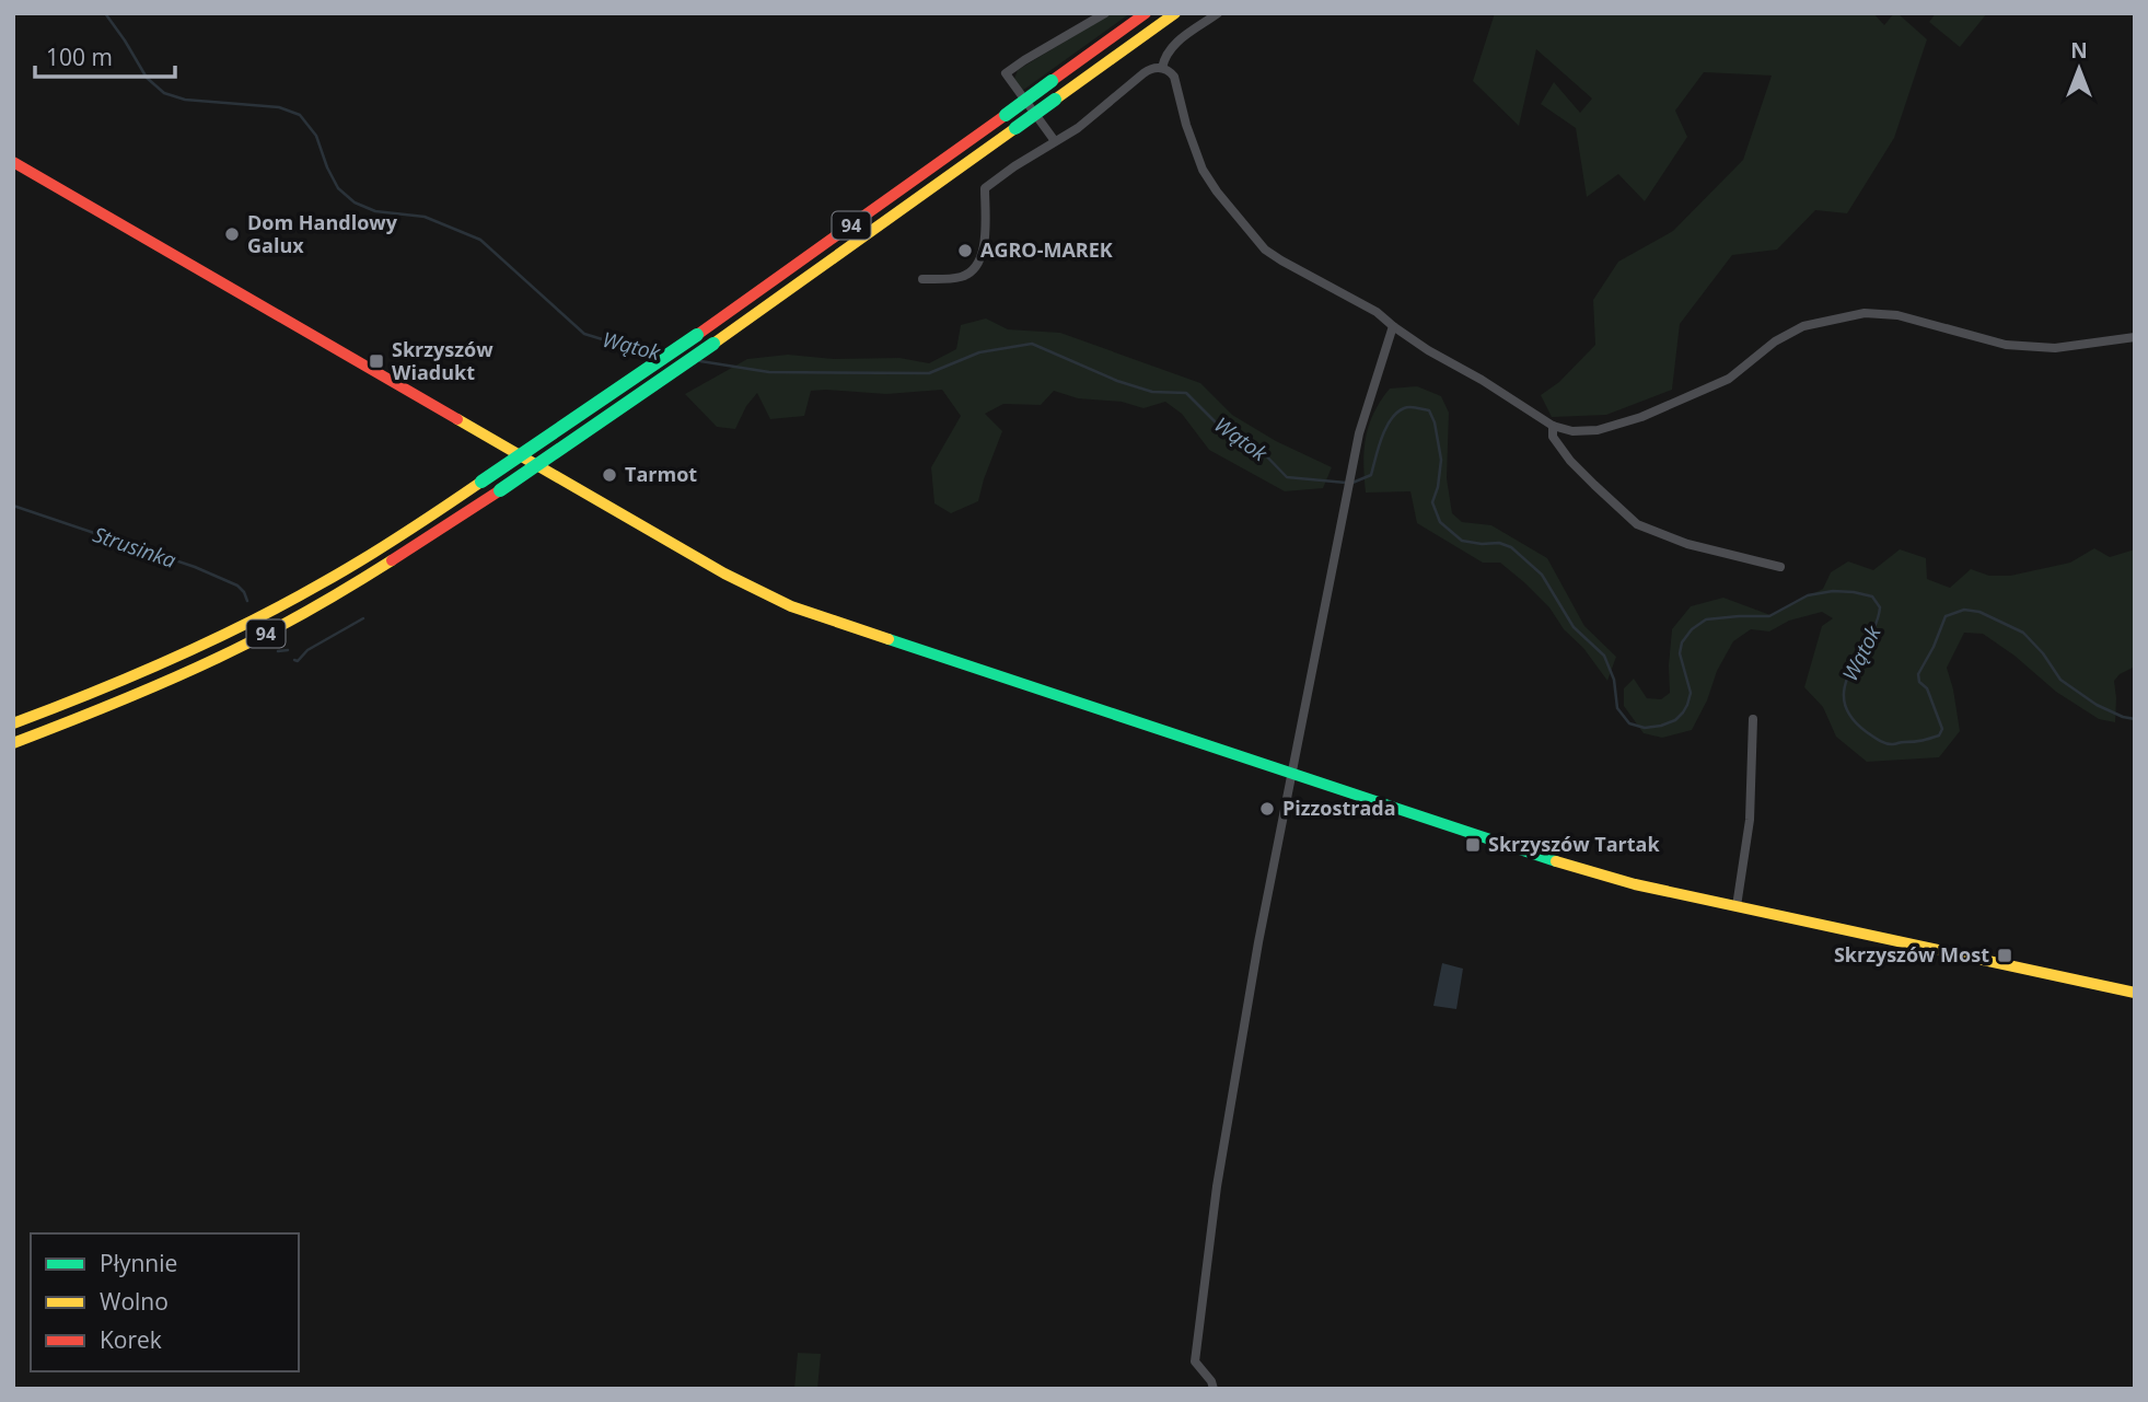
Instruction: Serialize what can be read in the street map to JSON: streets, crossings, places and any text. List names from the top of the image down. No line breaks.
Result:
{"streets":{"main road":["94"]},"water":["Wątok","Strusinka"],"places":{"other":["Dom Handlowy Galux","AGRO-MAREK","Tarmot","Pizzostrada"],"transit":["Skrzyszów Wiadukt","Skrzyszów Tartak","Skrzyszów Most"]},"legend":["Płynnie","Wolno","Korek"],"scale_bar":"100 m","north":"top"}
